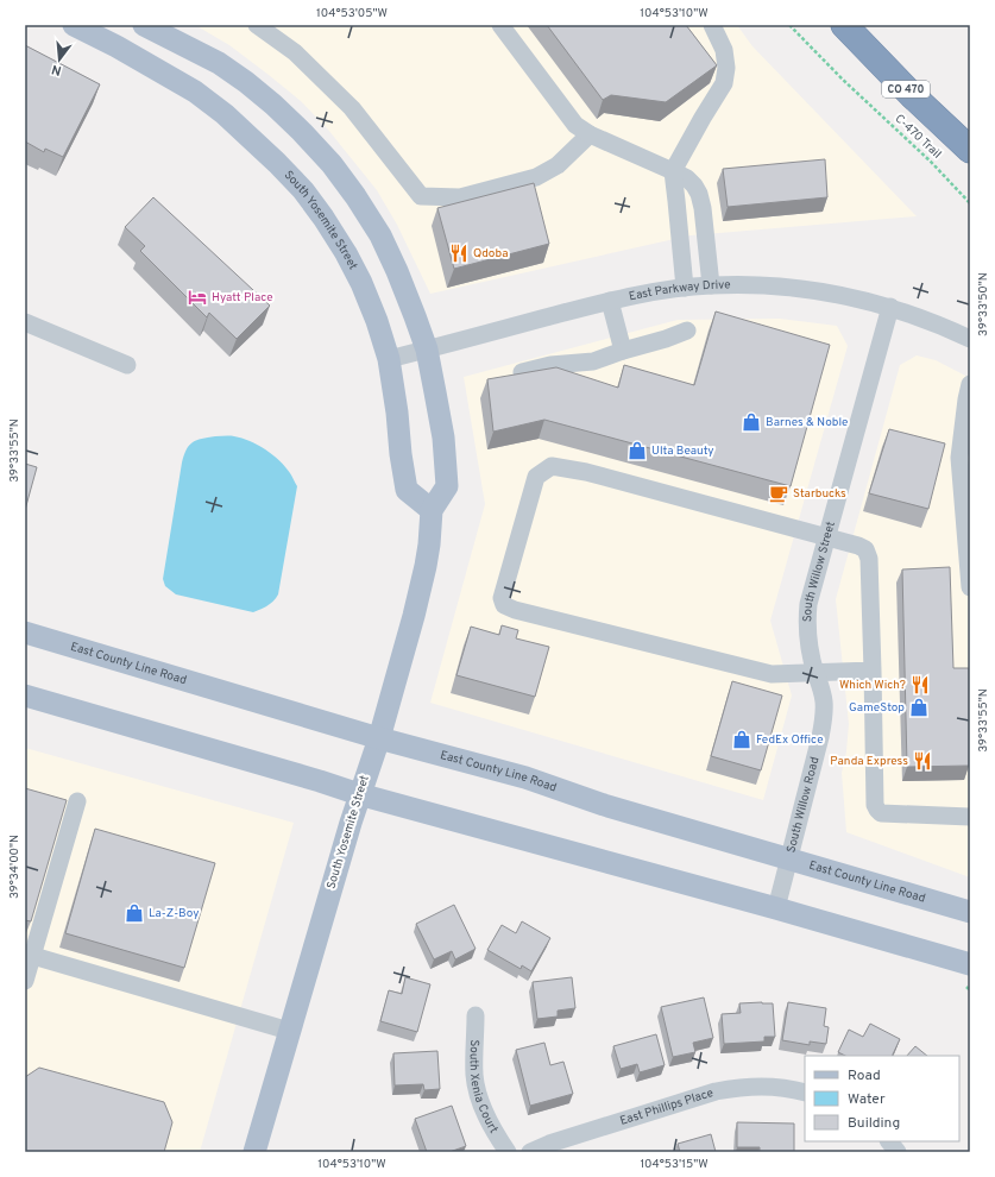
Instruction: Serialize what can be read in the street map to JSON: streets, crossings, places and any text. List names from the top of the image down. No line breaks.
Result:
{"streets":{"highway":["CO 470"],"main road":["South Yosemite Street","East County Line Road"],"street":["East Parkway Drive","South Willow Street","South Willow Road","South Xenia Court","East Phillips Place"],"path":["C-470 Trail"]},"crossings":[["South Yosemite Street","East Parkway Drive"],["South Yosemite Street","East County Line Road"],["East Parkway Drive","South Willow Street"],["South Willow Street","South Willow Road"],["East County Line Road","South Willow Road"]],"places":{"restaurant":["Qdoba","Which Wich?","Panda Express"],"hotel":["Hyatt Place"],"shop":["Barnes & Noble","Ulta Beauty","GameStop","FedEx Office","La-Z-Boy"],"cafe":["Starbucks"]},"legend":["Road","Water","Building"],"north":"bottom","coordinates":["104°53'05\"W","104°53'10\"W","39°33'50\"N","39°33'55\"N","39°34'00\"N","104°53'15\"W"]}
